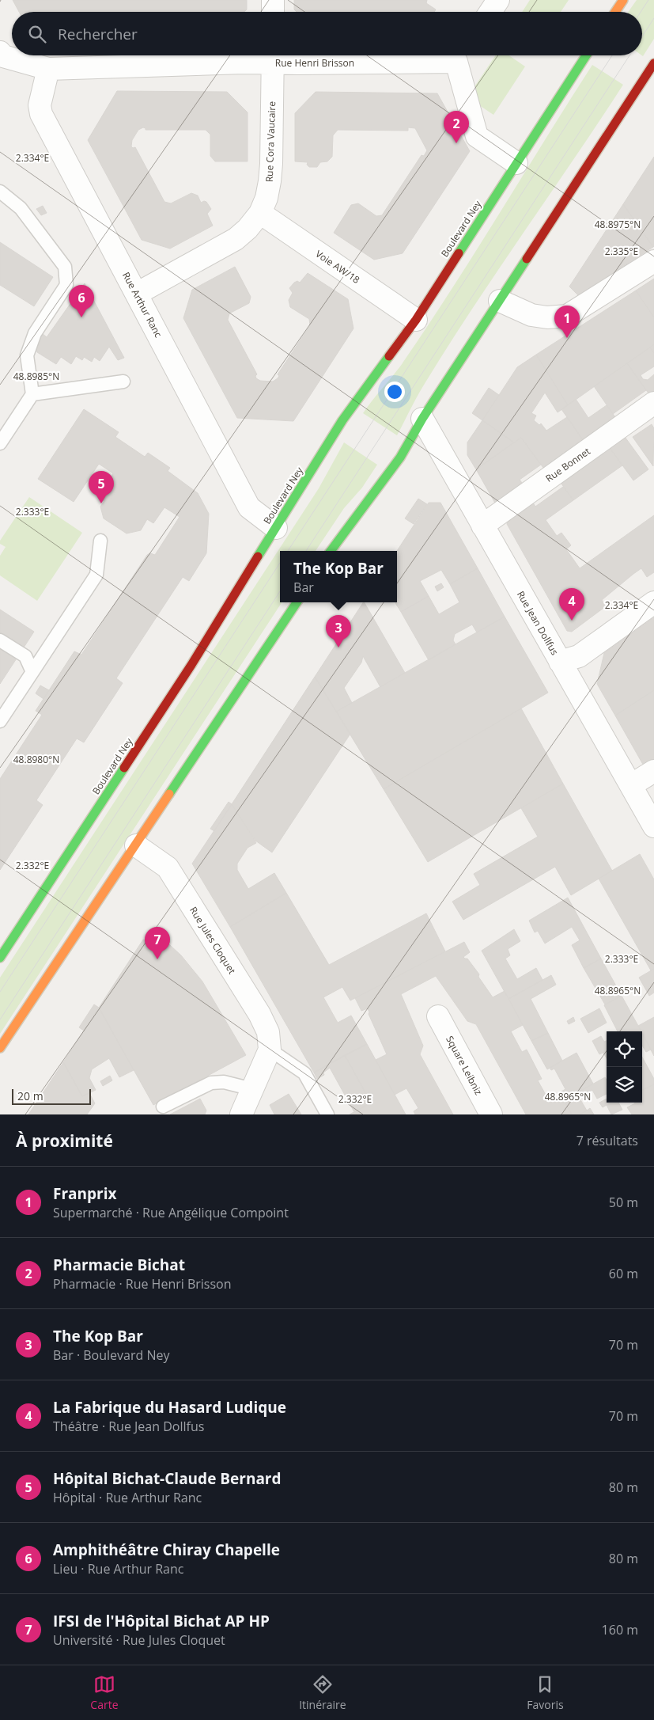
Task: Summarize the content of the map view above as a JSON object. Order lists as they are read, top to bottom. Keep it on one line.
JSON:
{"streets":{"main road":["Boulevard Ney"],"street":["Rue Henri Brisson","Rue Cora Vaucaire","Voie AW/18","Rue Arthur Ranc","Rue Bonnet","Rue Jean Dollfus","Rue Jules Cloquet","Square Leibniz"]},"crossings":[["Rue Henri Brisson","Rue Cora Vaucaire"],["Rue Henri Brisson","Boulevard Ney"],["Rue Henri Brisson","Rue Arthur Ranc"],["Rue Cora Vaucaire","Voie AW/18"],["Rue Cora Vaucaire","Rue Arthur Ranc"],["Boulevard Ney","Voie AW/18"],["Boulevard Ney","Rue Arthur Ranc"],["Rue Bonnet","Rue Jean Dollfus"]],"scale_bar":"20 m","page":{"search":"Rechercher","pins":["2","6","1","5","4","3","7"],"popup":["The Kop Bar","Bar"],"scale":"20 m","heading":["À proximité","7 résultats"],"list":[{"mark":"1","name":"Franprix","note":"Supermarché · Rue Angélique Compoint","value":"50 m"},{"mark":"2","name":"Pharmacie Bichat","note":"Pharmacie · Rue Henri Brisson","value":"60 m"},{"mark":"3","name":"The Kop Bar","note":"Bar · Boulevard Ney","value":"70 m"},{"mark":"4","name":"La Fabrique du Hasard Ludique","note":"Théâtre · Rue Jean Dollfus","value":"70 m"},{"mark":"5","name":"Hôpital Bichat-Claude Bernard","note":"Hôpital · Rue Arthur Ranc","value":"80 m"},{"mark":"6","name":"Amphithéâtre Chiray Chapelle","note":"Lieu · Rue Arthur Ranc","value":"80 m"},{"mark":"7","name":"IFSI de l'Hôpital Bichat AP HP","note":"Université · Rue Jules Cloquet","value":"160 m"}],"nav":["Carte","Itinéraire","Favoris"]},"coordinates":["2.334°E","48.8975°N","2.335°E","48.8985°N","2.333°E","48.8980°N","2.332°E","48.8965°N"]}
